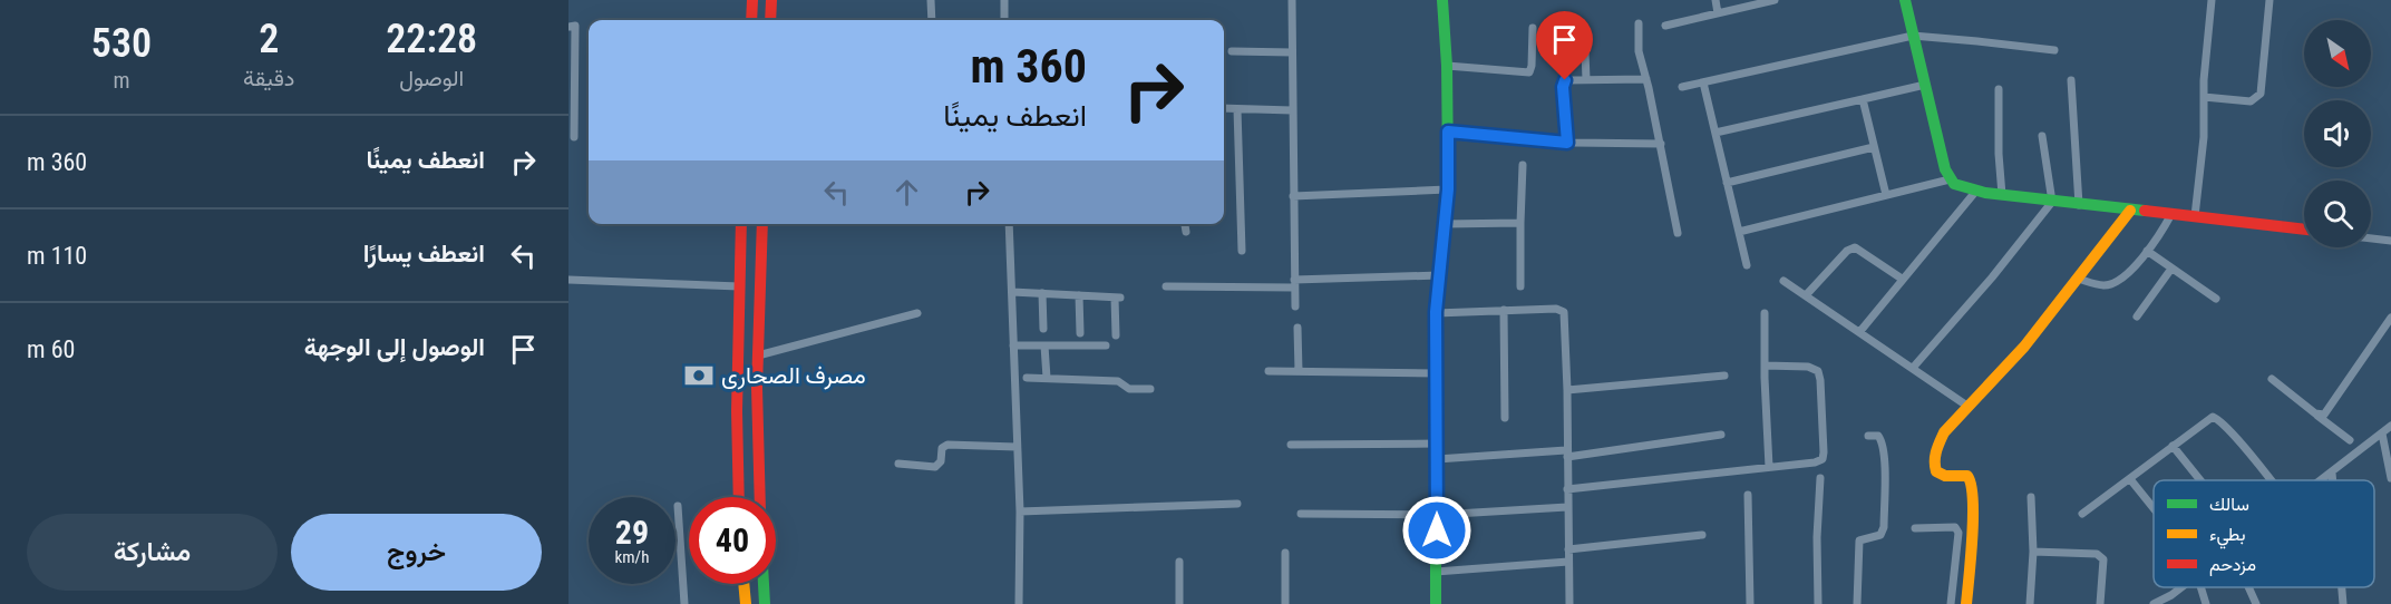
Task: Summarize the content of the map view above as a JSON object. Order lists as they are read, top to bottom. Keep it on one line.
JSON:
{"places":{"bank":["مصرف الصحارى"]},"legend":["سالك","بطيء","مزدحم"],"north":"bottom right","page":{"eta":["22:28","الوصول","2","دقيقة","530","m"],"turn":["360 m","انعطف يمينًا"],"list":[{"name":"انعطف يمينًا","value":"360 m"},{"name":"انعطف يسارًا","value":"110 m"},{"name":"الوصول إلى الوجهة","value":"60 m"}],"speed":"29 km/h","limit":"40","buttons":["خروج","مشاركة"]}}
